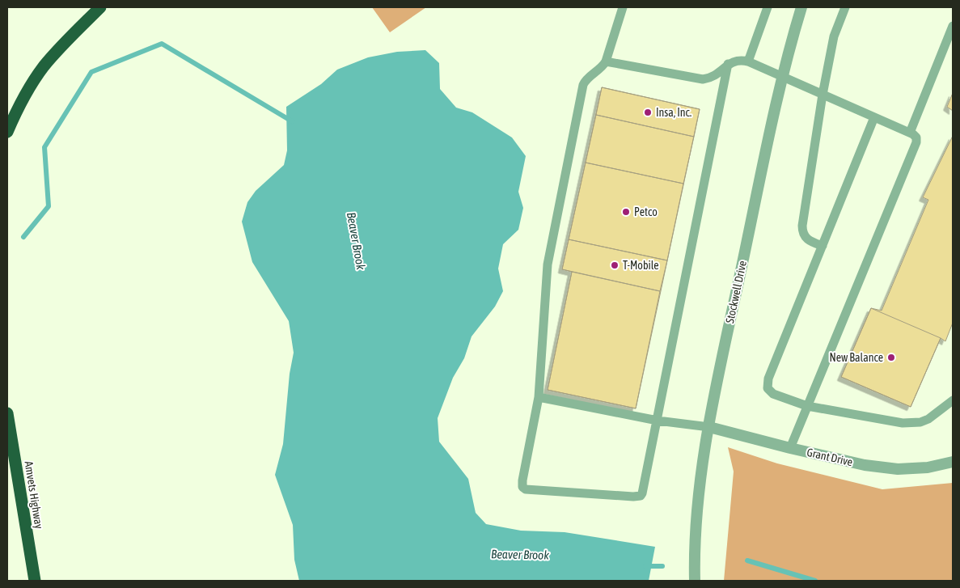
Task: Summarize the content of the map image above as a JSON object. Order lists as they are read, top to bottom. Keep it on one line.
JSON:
{"streets":{"highway":["Amvets Highway"],"street":["Stockwell Drive","Grant Drive"]},"crossings":[["Stockwell Drive","Grant Drive"]],"water":["Beaver Brook"],"places":["Insa, Inc.","Petco","T-Mobile","New Balance"]}
